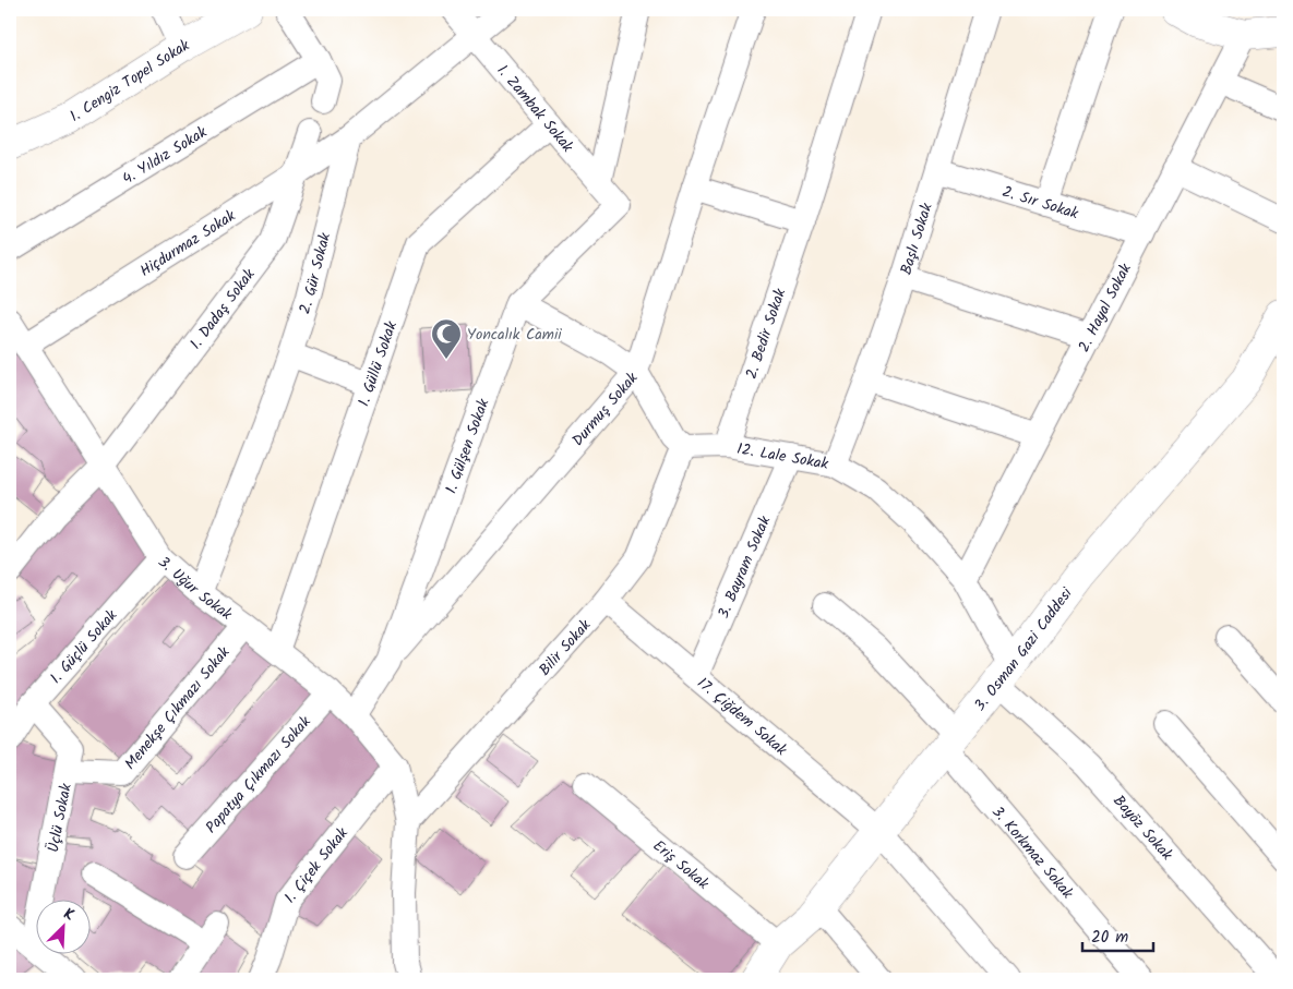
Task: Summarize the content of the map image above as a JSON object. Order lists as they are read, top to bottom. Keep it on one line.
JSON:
{"streets":{"main road":["1. Cengiz Topel Sokak","3. Osman Gazi Caddesi"],"street":["1. Zambak Sokak","4. Yıldız Sokak","2. Sır Sokak","Başlı Sokak","Hiçdurmaz Sokak","2. Gür Sokak","2. Hayal Sokak","1. Dadaş Sokak","2. Bedir Sokak","1. Güllü Sokak","Durmuş Sokak","1. Gülşen Sokak","12. Lale Sokak","3. Bayram Sokak","3. Uğur Sokak","1. Güçlü Sokak","Bilir Sokak","Menekşe Çıkmazı Sokak","17. Çiğdem Sokak","Papatya Çıkmazı Sokak","Üçlü Sokak","Bayöz Sokak","3. Korkmaz Sokak","Eriş Sokak","1. Çiçek Sokak"]},"crossings":[["1. Zambak Sokak","1. Güllü Sokak"],["1. Zambak Sokak","1. Gülşen Sokak"],["2. Sır Sokak","Başlı Sokak"],["2. Sır Sokak","2. Hayal Sokak"],["Başlı Sokak","12. Lale Sokak"],["Hiçdurmaz Sokak","2. Gür Sokak"],["Hiçdurmaz Sokak","1. Dadaş Sokak"],["Hiçdurmaz Sokak","3. Uğur Sokak"],["2. Gür Sokak","3. Uğur Sokak"],["2. Hayal Sokak","12. Lale Sokak"],["1. Dadaş Sokak","3. Uğur Sokak"],["2. Bedir Sokak","12. Lale Sokak"],["1. Güllü Sokak","3. Uğur Sokak"],["Durmuş Sokak","1. Gülşen Sokak"],["1. Gülşen Sokak","3. Uğur Sokak"],["12. Lale Sokak","3. Bayram Sokak"],["12. Lale Sokak","Bilir Sokak"],["12. Lale Sokak","3. Osman Gazi Caddesi"],["12. Lale Sokak","Bayöz Sokak"],["3. Bayram Sokak","17. Çiğdem Sokak"],["3. Uğur Sokak","1. Güçlü Sokak"],["3. Uğur Sokak","Bilir Sokak"],["3. Uğur Sokak","Menekşe Çıkmazı Sokak"],["3. Uğur Sokak","Papatya Çıkmazı Sokak"],["3. Uğur Sokak","1. Çiçek Sokak"],["1. Güçlü Sokak","Üçlü Sokak"],["Bilir Sokak","17. Çiğdem Sokak"],["3. Osman Gazi Caddesi","17. Çiğdem Sokak"],["3. Osman Gazi Caddesi","Bayöz Sokak"],["3. Osman Gazi Caddesi","3. Korkmaz Sokak"],["3. Osman Gazi Caddesi","Eriş Sokak"],["Menekşe Çıkmazı Sokak","Üçlü Sokak"]],"places":{"mosque":["Yoncalık Camii"]},"scale_bar":"20 m","north":"top right"}
